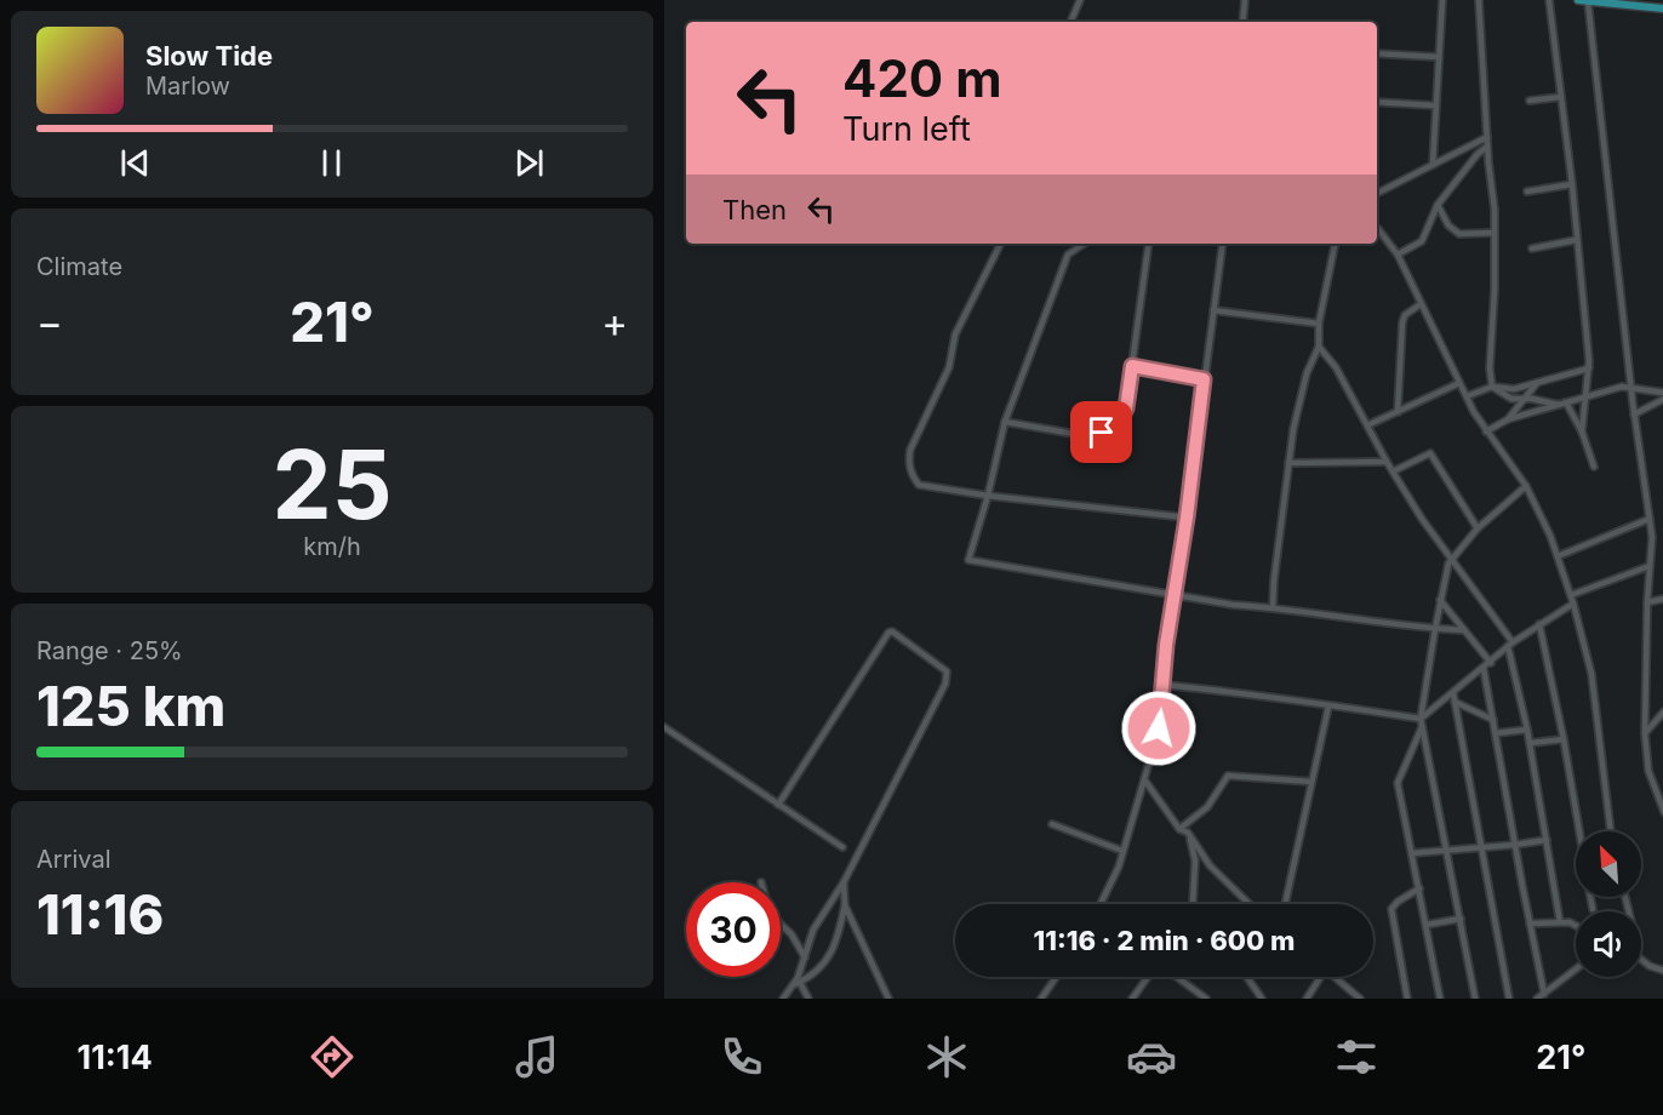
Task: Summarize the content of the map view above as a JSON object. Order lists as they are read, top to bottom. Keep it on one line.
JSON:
{"north":"top left","page":{"turn":["420 m","Turn left"],"song":["Slow Tide","Marlow"],"then":"Then","tile":["Climate",["25","km/h"],["Range · 25%","125 km"],["Arrival","11:16"]],"heat":["−","21°","+"],"limit":"30","trip":"11:16 · 2 min · 600 m","tabs":["11:14","21°"]}}
